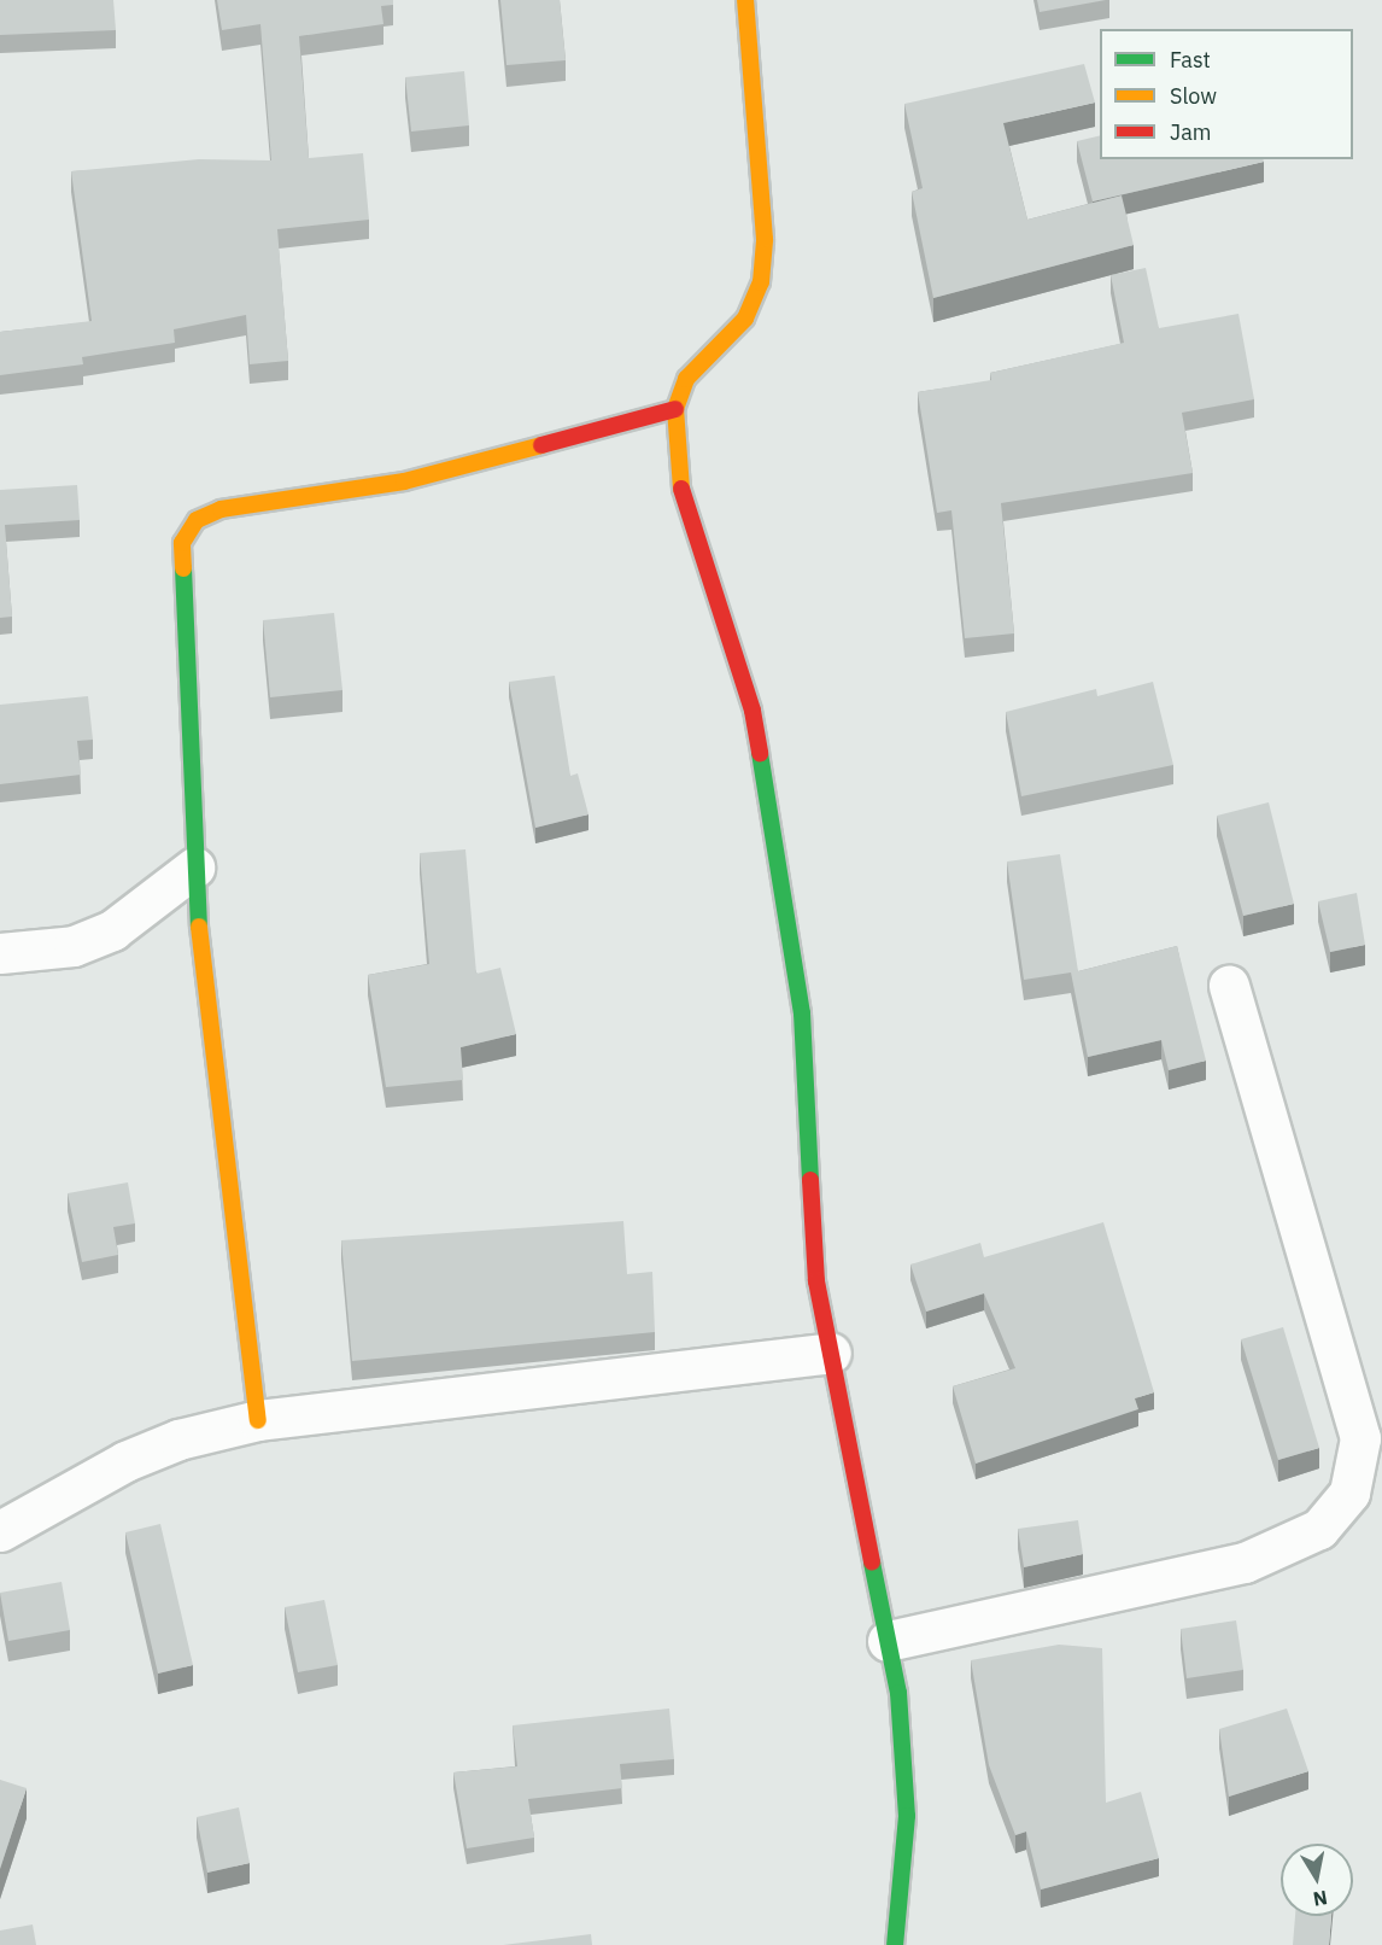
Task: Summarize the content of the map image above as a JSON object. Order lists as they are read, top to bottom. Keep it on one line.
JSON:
{"legend":["Fast","Slow","Jam"],"north":"bottom"}
